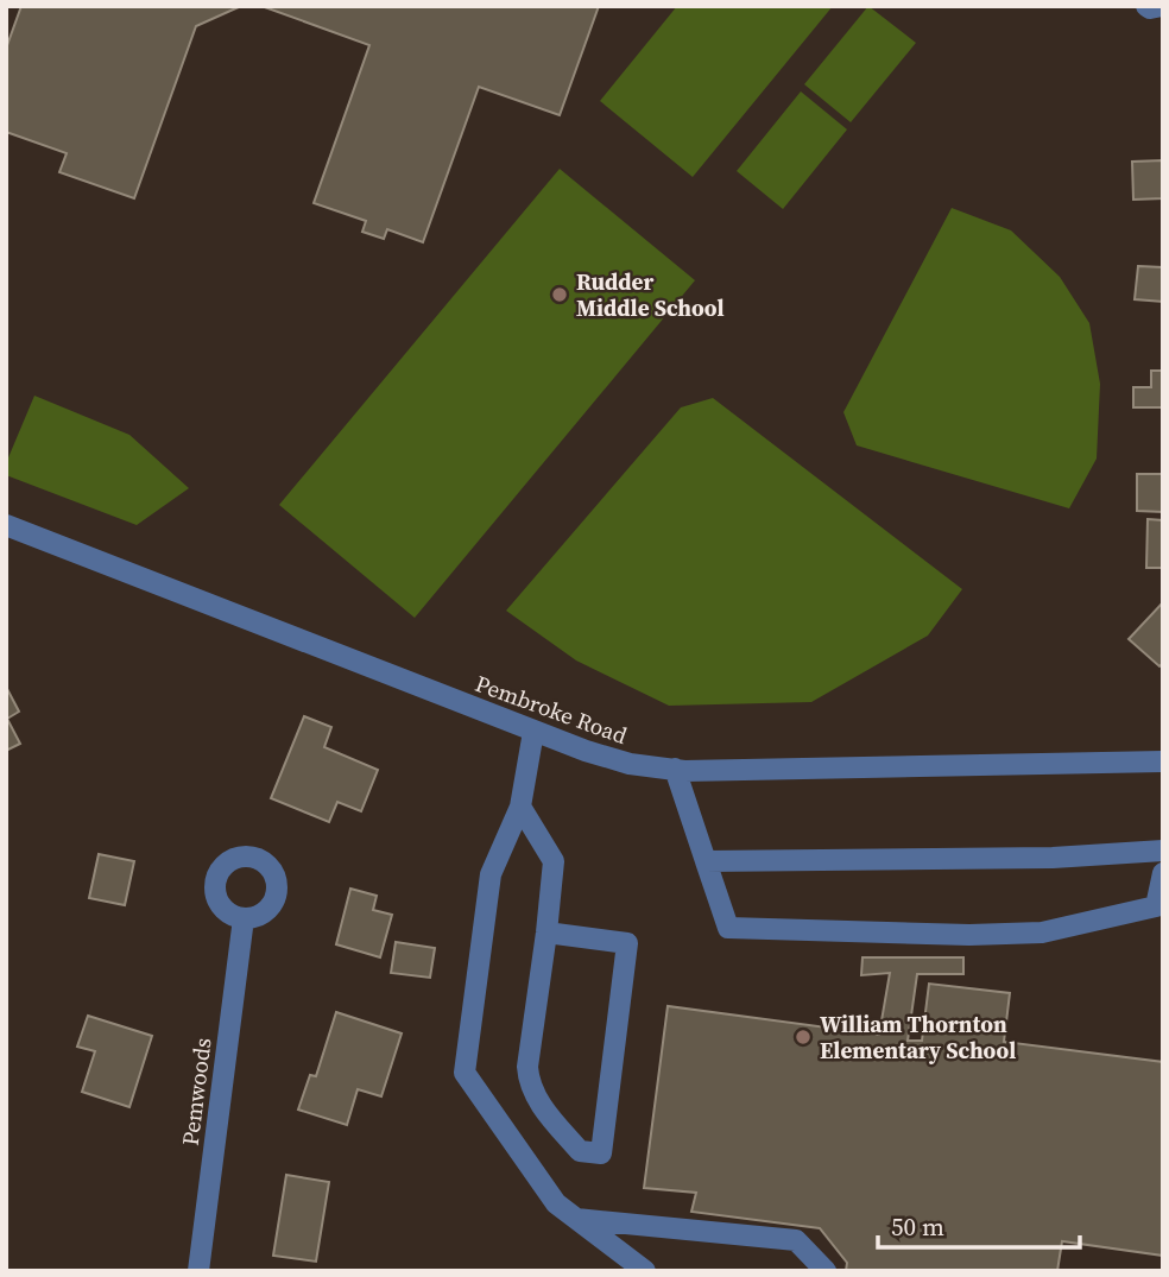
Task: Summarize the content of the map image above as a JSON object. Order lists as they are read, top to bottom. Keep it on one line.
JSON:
{"streets":{"street":["Pembroke Road","Pemwoods"]},"places":["Rudder Middle School","William Thornton Elementary School"],"scale_bar":"50 m"}
